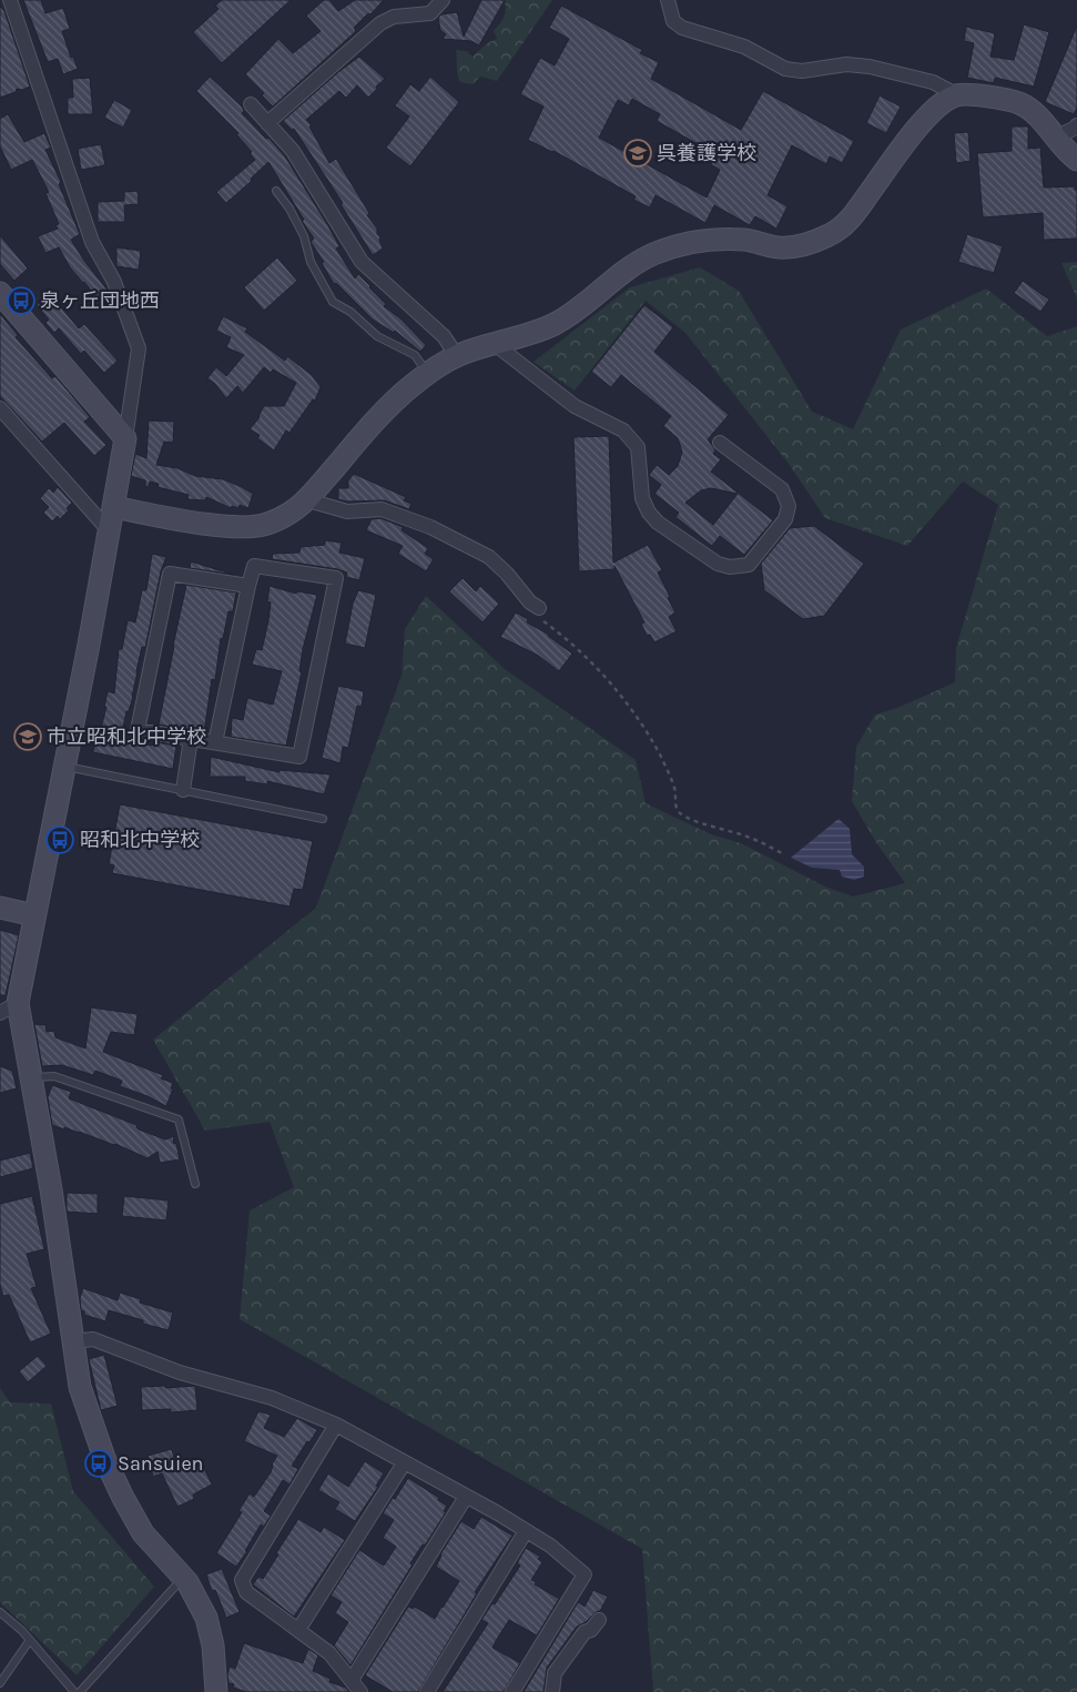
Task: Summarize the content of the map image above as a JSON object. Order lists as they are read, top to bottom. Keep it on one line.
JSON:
{"places":{"school or university":["呉養護学校","市立昭和北中学校"],"bus stop":["泉ヶ丘団地西","昭和北中学校","Sansuien"]}}
